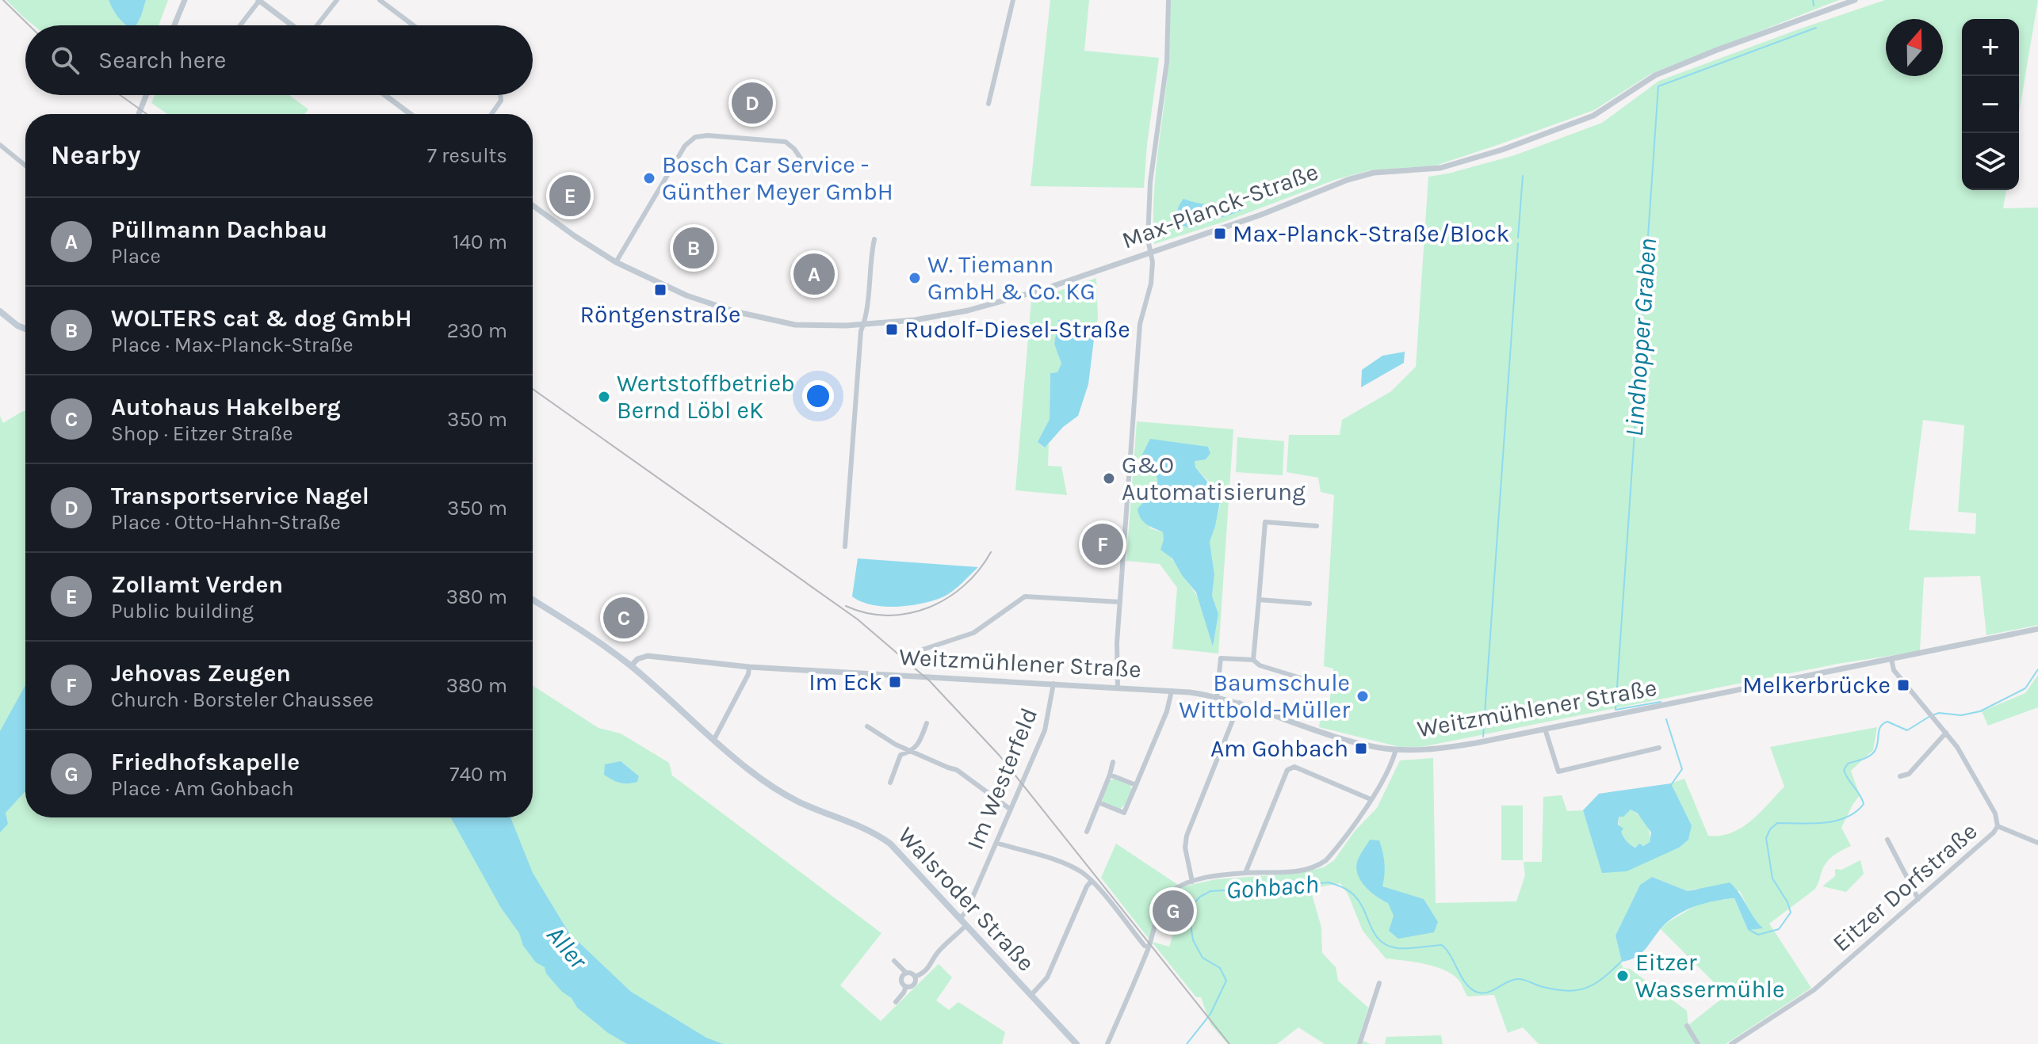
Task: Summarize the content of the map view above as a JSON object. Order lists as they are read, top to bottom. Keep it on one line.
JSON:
{"streets":{"main road":["Walsroder Straße"],"street":["Max-Planck-Straße","Weitzmühlener Straße","Im Westerfeld","Eitzer Dorfstraße"]},"crossings":[["Weitzmühlener Straße","Im Westerfeld"],["Weitzmühlener Straße","Eitzer Dorfstraße"],["Weitzmühlener Straße","Walsroder Straße"],["Im Westerfeld","Walsroder Straße"]],"water":["Lindhopper Graben","Gohbach","Aller"],"places":{"other":["Bosch Car Service - Günther Meyer GmbH","W. Tiemann GmbH & Co. KG","Wertstoffbetrieb Bernd Löbl eK","G&O Automatisierung","Baumschule Wittbold-Müller","Eitzer Wassermühle"],"transit":["Max-Planck-Straße/Block","Röntgenstraße","Rudolf-Diesel-Straße","Im Eck","Melkerbrücke","Am Gohbach"]},"north":"top","page":{"map_buttons":["+","−"],"search":"Search here","pins":["D","E","B","A","F","C","G"],"heading":["Nearby","7 results"],"list":[{"mark":"A","name":"Püllmann Dachbau","note":"Place","value":"140 m"},{"mark":"B","name":"WOLTERS cat & dog GmbH","note":"Place · Max-Planck-Straße","value":"230 m"},{"mark":"C","name":"Autohaus Hakelberg","note":"Shop · Eitzer Straße","value":"350 m"},{"mark":"D","name":"Transportservice Nagel","note":"Place · Otto-Hahn-Straße","value":"350 m"},{"mark":"E","name":"Zollamt Verden","note":"Public building","value":"380 m"},{"mark":"F","name":"Jehovas Zeugen","note":"Church · Borsteler Chaussee","value":"380 m"},{"mark":"G","name":"Friedhofskapelle","note":"Place · Am Gohbach","value":"740 m"}]}}
